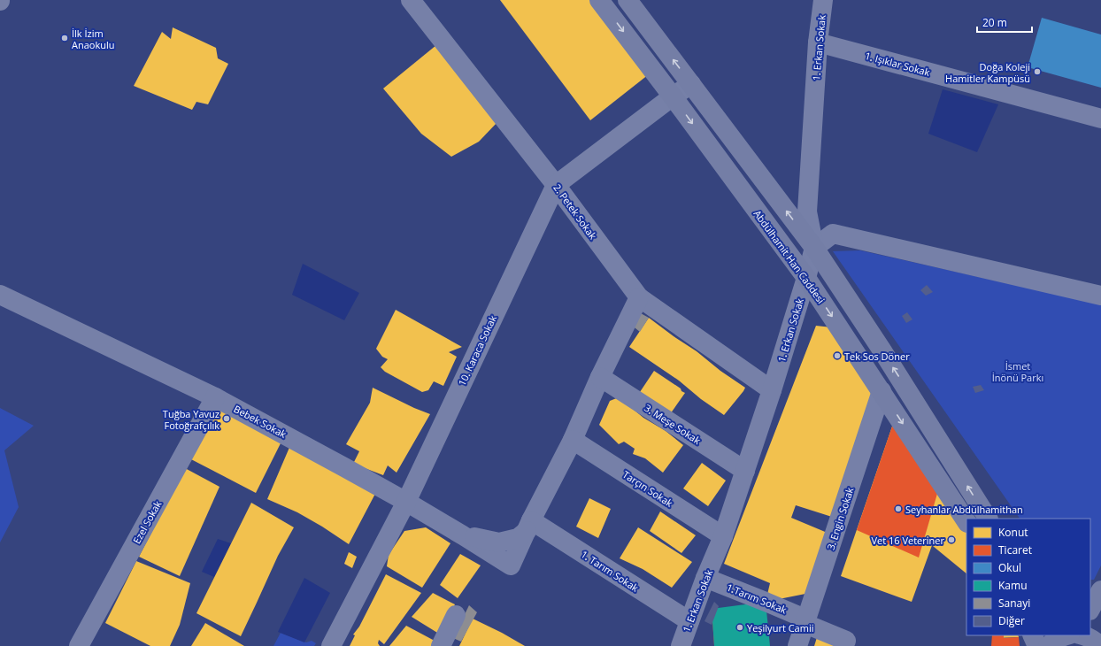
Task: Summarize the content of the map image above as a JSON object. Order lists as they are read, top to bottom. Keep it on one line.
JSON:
{"streets":{"main road":["Abdülhamit Han Caddesi"],"street":["1. Erkan Sokak","1. Işıklar Sokak","2. Petek Sokak","10. Karaca Sokak","Bebek Sokak","3. Meşe Sokak","Tarçın Sokak","3. Engin Sokak","Ezel Sokak","1. Tarım Sokak","1.Tarım Sokak"]},"crossings":[["1. Erkan Sokak","1. Işıklar Sokak"],["1. Erkan Sokak","2. Petek Sokak"],["1. Erkan Sokak","Abdülhamit Han Caddesi"],["1. Erkan Sokak","3. Meşe Sokak"],["1. Erkan Sokak","Tarçın Sokak"],["1. Erkan Sokak","1. Tarım Sokak"],["1. Erkan Sokak","1.Tarım Sokak"],["2. Petek Sokak","10. Karaca Sokak"],["Abdülhamit Han Caddesi","10. Karaca Sokak"],["Abdülhamit Han Caddesi","3. Engin Sokak"],["10. Karaca Sokak","Bebek Sokak"],["Bebek Sokak","Ezel Sokak"],["Bebek Sokak","1. Tarım Sokak"],["3. Engin Sokak","1.Tarım Sokak"]],"parks":["İsmet İnönü Parkı"],"places":["İlk İzim Anaokulu","Doğa Koleji Hamitler Kampüsü","Tek Sos Döner","Tuğba Yavuz Fotoğrafçılık","Seyhanlar Abdülhamithan","Vet 16 Veteriner","Yeşilyurt Camii"],"legend":["Konut","Ticaret","Okul","Kamu","Sanayi","Diğer"],"scale_bar":"20 m"}
